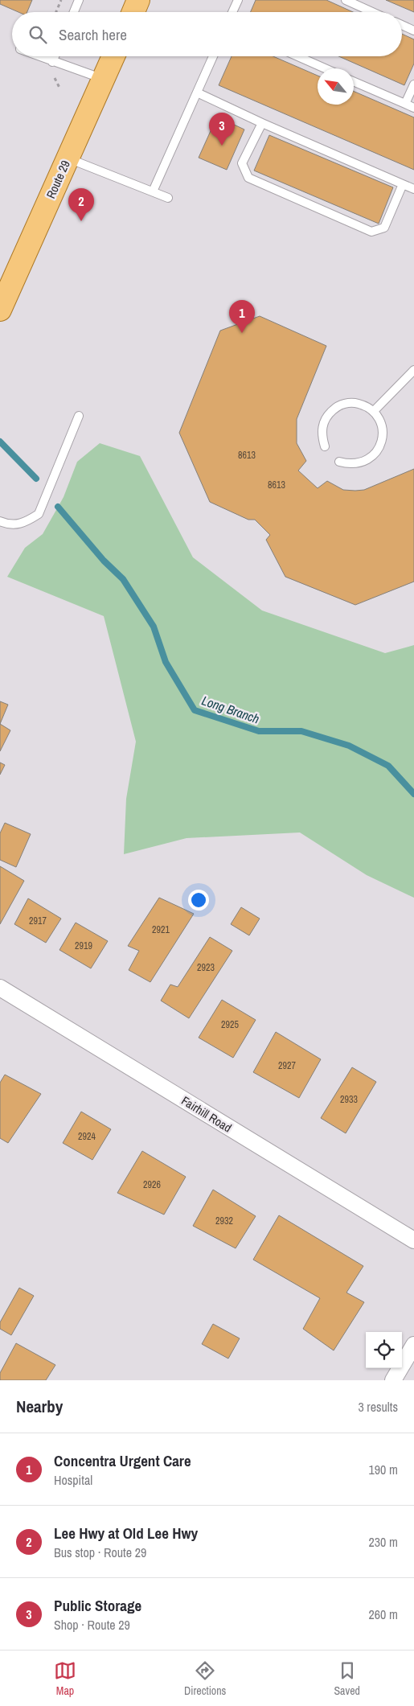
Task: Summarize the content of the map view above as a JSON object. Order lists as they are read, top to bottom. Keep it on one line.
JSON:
{"streets":{"main road":["Route 29"],"street":["Fairhill Road"]},"water":["Long Branch"],"house_numbers":["8613","8613","2917","2921","2919","2923","2925","2927","2933","2924","2926","2932"],"north":"top left","page":{"search":"Search here","pins":["3","2","1"],"heading":["Nearby","3 results"],"list":[{"mark":"1","name":"Concentra Urgent Care","note":"Hospital","value":"190 m"},{"mark":"2","name":"Lee Hwy at Old Lee Hwy","note":"Bus stop · Route 29","value":"230 m"},{"mark":"3","name":"Public Storage","note":"Shop · Route 29","value":"260 m"}],"nav":["Map","Directions","Saved"]}}
